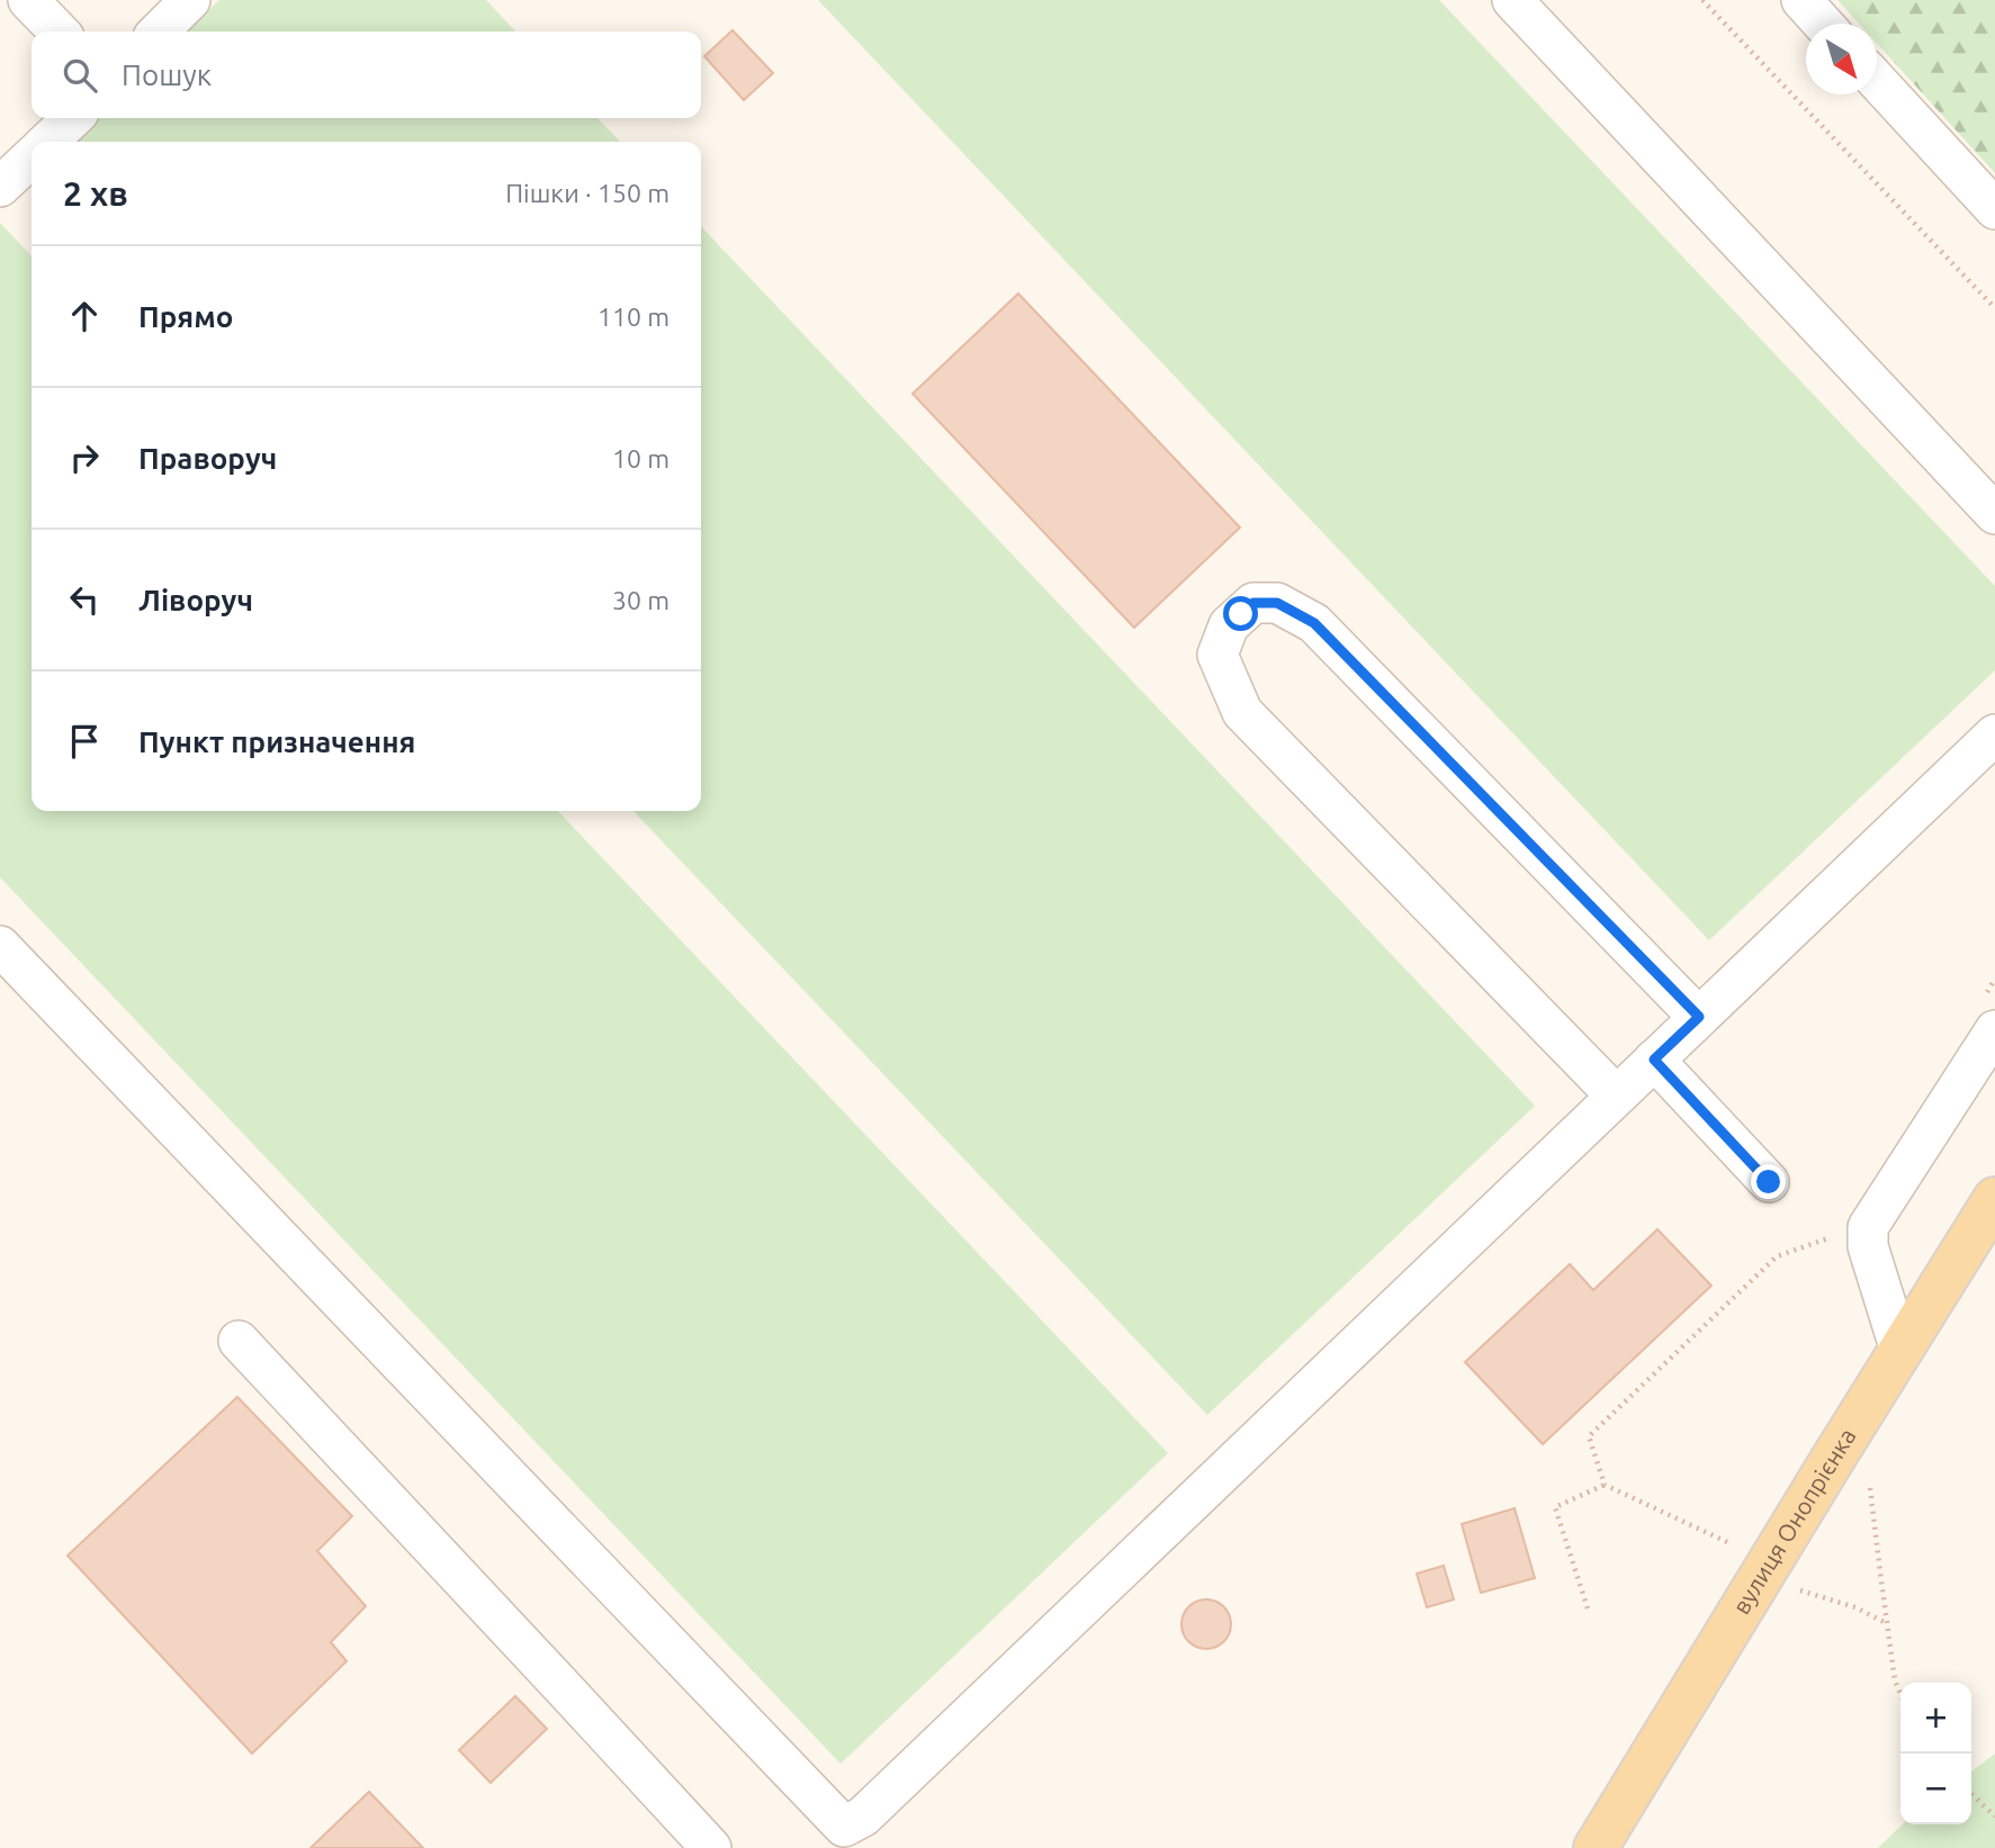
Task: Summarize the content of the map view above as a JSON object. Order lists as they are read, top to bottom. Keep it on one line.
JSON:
{"streets":{"main road":["вулиця Онопрієнка"]},"north":"bottom right","page":{"search":"Пошук","heading":["2 хв","Пішки · 150 m"],"list":[["Прямо","110 m"],["Праворуч","10 m"],["Ліворуч","30 m"],"Пункт призначення"],"map_buttons":["+","−"]}}
